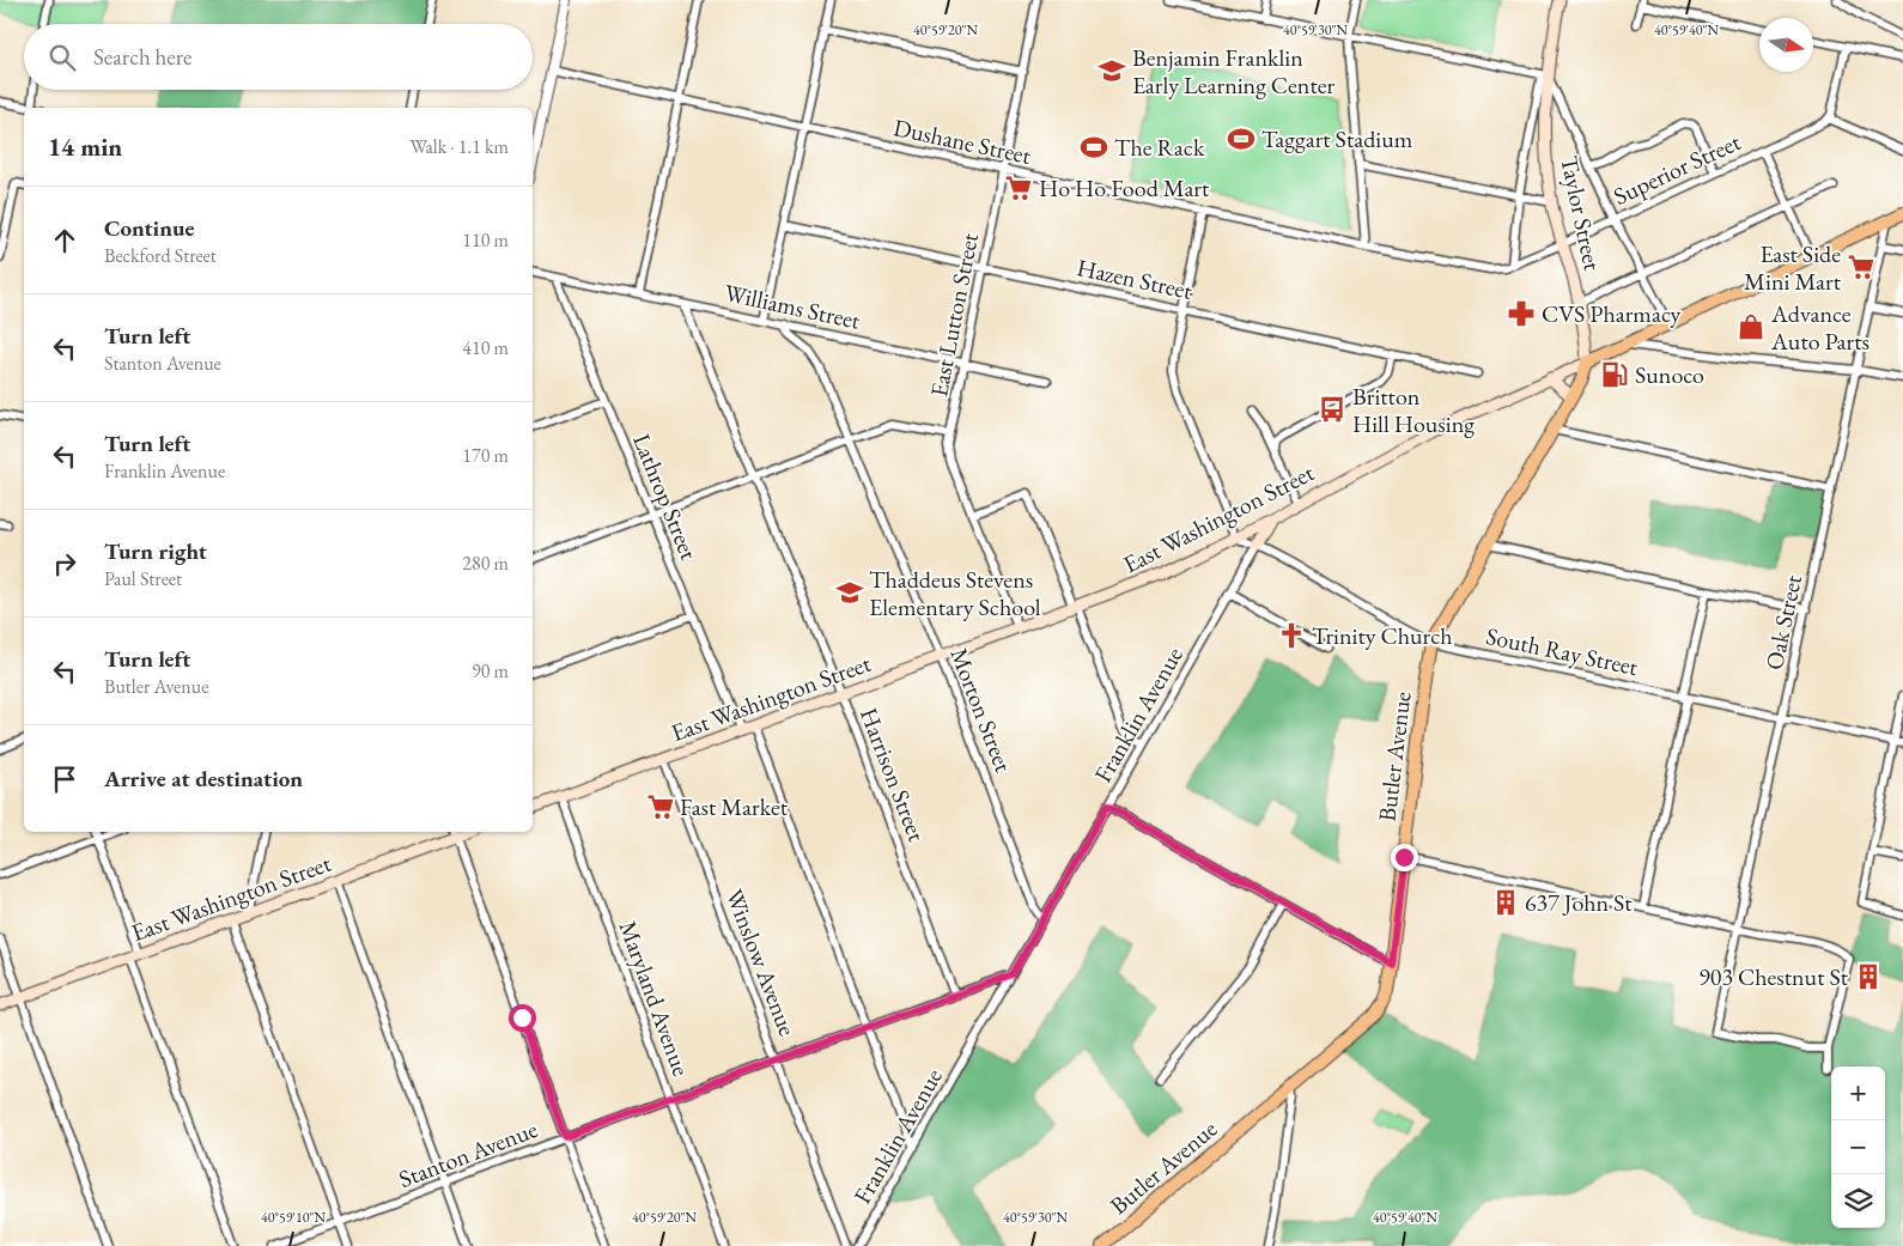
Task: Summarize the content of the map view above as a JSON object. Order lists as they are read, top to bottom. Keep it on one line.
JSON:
{"streets":{"main road":["Taylor Street","East Washington Street","Butler Avenue"],"street":["Dushane Street","Superior Street","Hazen Street","Williams Street","East Lutton Street","Lathrop Street","Oak Street","South Ray Street","Morton Street","Franklin Avenue","Harrison Street","Winslow Avenue","Maryland Avenue","Stanton Avenue"]},"crossings":[["Dushane Street","Superior Street"],["Dushane Street","East Lutton Street"],["Superior Street","Taylor Street"],["Taylor Street","East Washington Street"],["Taylor Street","Butler Avenue"],["Hazen Street","East Lutton Street"],["Williams Street","East Lutton Street"],["Williams Street","Lathrop Street"],["Williams Street","Morton Street"],["Williams Street","Harrison Street"],["East Lutton Street","East Washington Street"],["Lathrop Street","East Washington Street"],["East Washington Street","Oak Street"],["East Washington Street","South Ray Street"],["East Washington Street","Morton Street"],["East Washington Street","Butler Avenue"],["East Washington Street","Harrison Street"],["East Washington Street","Winslow Avenue"],["East Washington Street","Maryland Avenue"],["Oak Street","South Ray Street"],["South Ray Street","Franklin Avenue"],["South Ray Street","Butler Avenue"],["Morton Street","Franklin Avenue"],["Franklin Avenue","Stanton Avenue"],["Harrison Street","Stanton Avenue"],["Winslow Avenue","Stanton Avenue"],["Maryland Avenue","Stanton Avenue"]],"places":{"school or university":["Benjamin Franklin Early Learning Center","Thaddeus Stevens Elementary School"],"sports":["Taggart Stadium","The Rack"],"supermarket":["Ho Ho Food Mart","East Side Mini Mart","Fast Market"],"pharmacy":["CVS Pharmacy"],"shop":["Advance Auto Parts"],"fuel station":["Sunoco"],"bus stop":["Britton Hill Housing"],"church":["Trinity Church"],"building":["637 John St","903 Chestnut St"]},"north":"right","page":{"search":"Search here","heading":["14 min","Walk · 1.1 km"],"list":[["Continue","Beckford Street","110 m"],["Turn left","Stanton Avenue","410 m"],["Turn left","Franklin Avenue","170 m"],["Turn right","Paul Street","280 m"],["Turn left","Butler Avenue","90 m"],"Arrive at destination"],"map_buttons":["+","−"]},"coordinates":["40°59'20\"N","40°59'30\"N","40°59'40\"N","40°59'10\"N"]}
